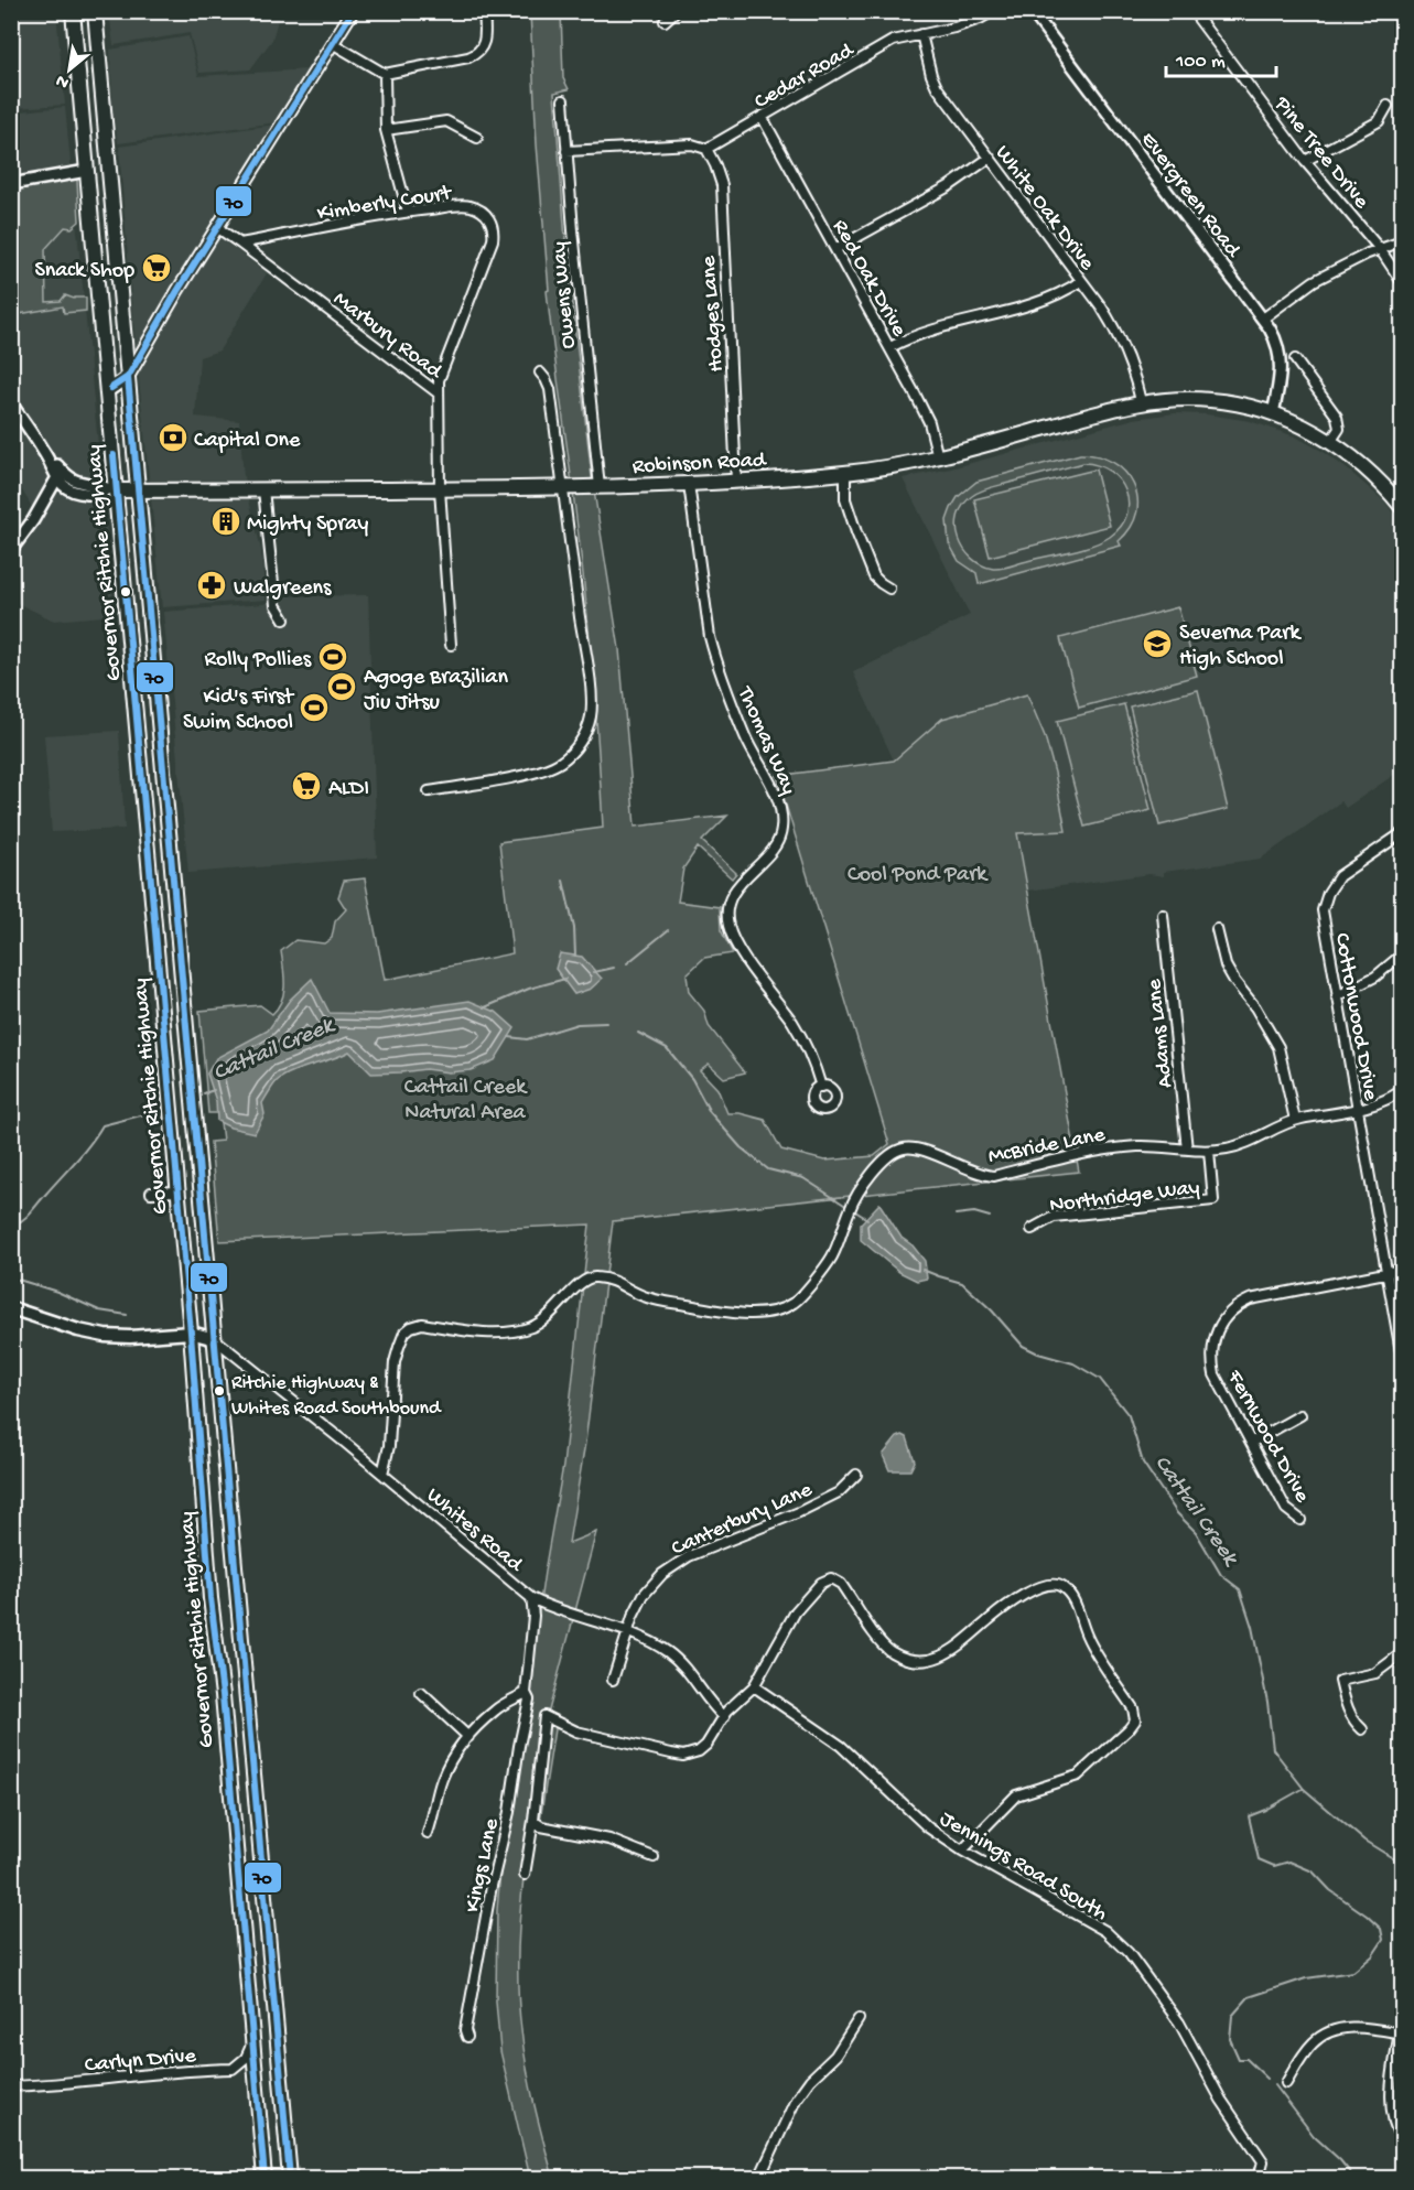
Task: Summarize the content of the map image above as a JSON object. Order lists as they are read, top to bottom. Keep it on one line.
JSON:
{"streets":{"main road":["Robinson Road","Governor Ritchie Highway"],"street":["Cedar Road","Pine Tree Drive","Evergreen Road","Kimberly Court","White Oak Drive","Red Oak Drive","Owens Way","Hodges Lane","Marbury Road","Thomas Way","Cottonwood Drive","Adams Lane","McBride Lane","Northridge Way","Fernwood Drive","Canterbury Lane","Whites Road","Jennings Road South","Kings Lane","Carlyn Drive"]},"crossings":[["Cedar Road","White Oak Drive"],["Cedar Road","Red Oak Drive"],["Cedar Road","Hodges Lane"],["Evergreen Road","Robinson Road"],["Kimberly Court","Marbury Road"],["White Oak Drive","Robinson Road"],["Red Oak Drive","Robinson Road"],["Owens Way","Robinson Road"],["Hodges Lane","Robinson Road"],["Marbury Road","Robinson Road"],["Robinson Road","Governor Ritchie Highway"],["Robinson Road","Thomas Way"],["Governor Ritchie Highway","Whites Road"],["Governor Ritchie Highway","Carlyn Drive"],["Cottonwood Drive","McBride Lane"],["Cottonwood Drive","Fernwood Drive"],["Adams Lane","McBride Lane"],["McBride Lane","Northridge Way"],["McBride Lane","Whites Road"],["Canterbury Lane","Whites Road"],["Whites Road","Kings Lane"]],"water":["Cattail Creek"],"parks":["Cool Pond Park","Cattail Creek Natural Area"],"places":{"supermarket":["Snack Shop","ALDI"],"bank":["Capital One"],"building":["Mighty Spray"],"pharmacy":["Walgreens"],"school or university":["Severna Park High School"],"sports":["Rolly Pollies","Agoge Brazilian Jiu Jitsu","Kid's First Swim School"],"other":["Ritchie Highway & Whites Road Southbound"]},"lines":["transit line 70"],"scale_bar":"100 m","north":"bottom left"}
